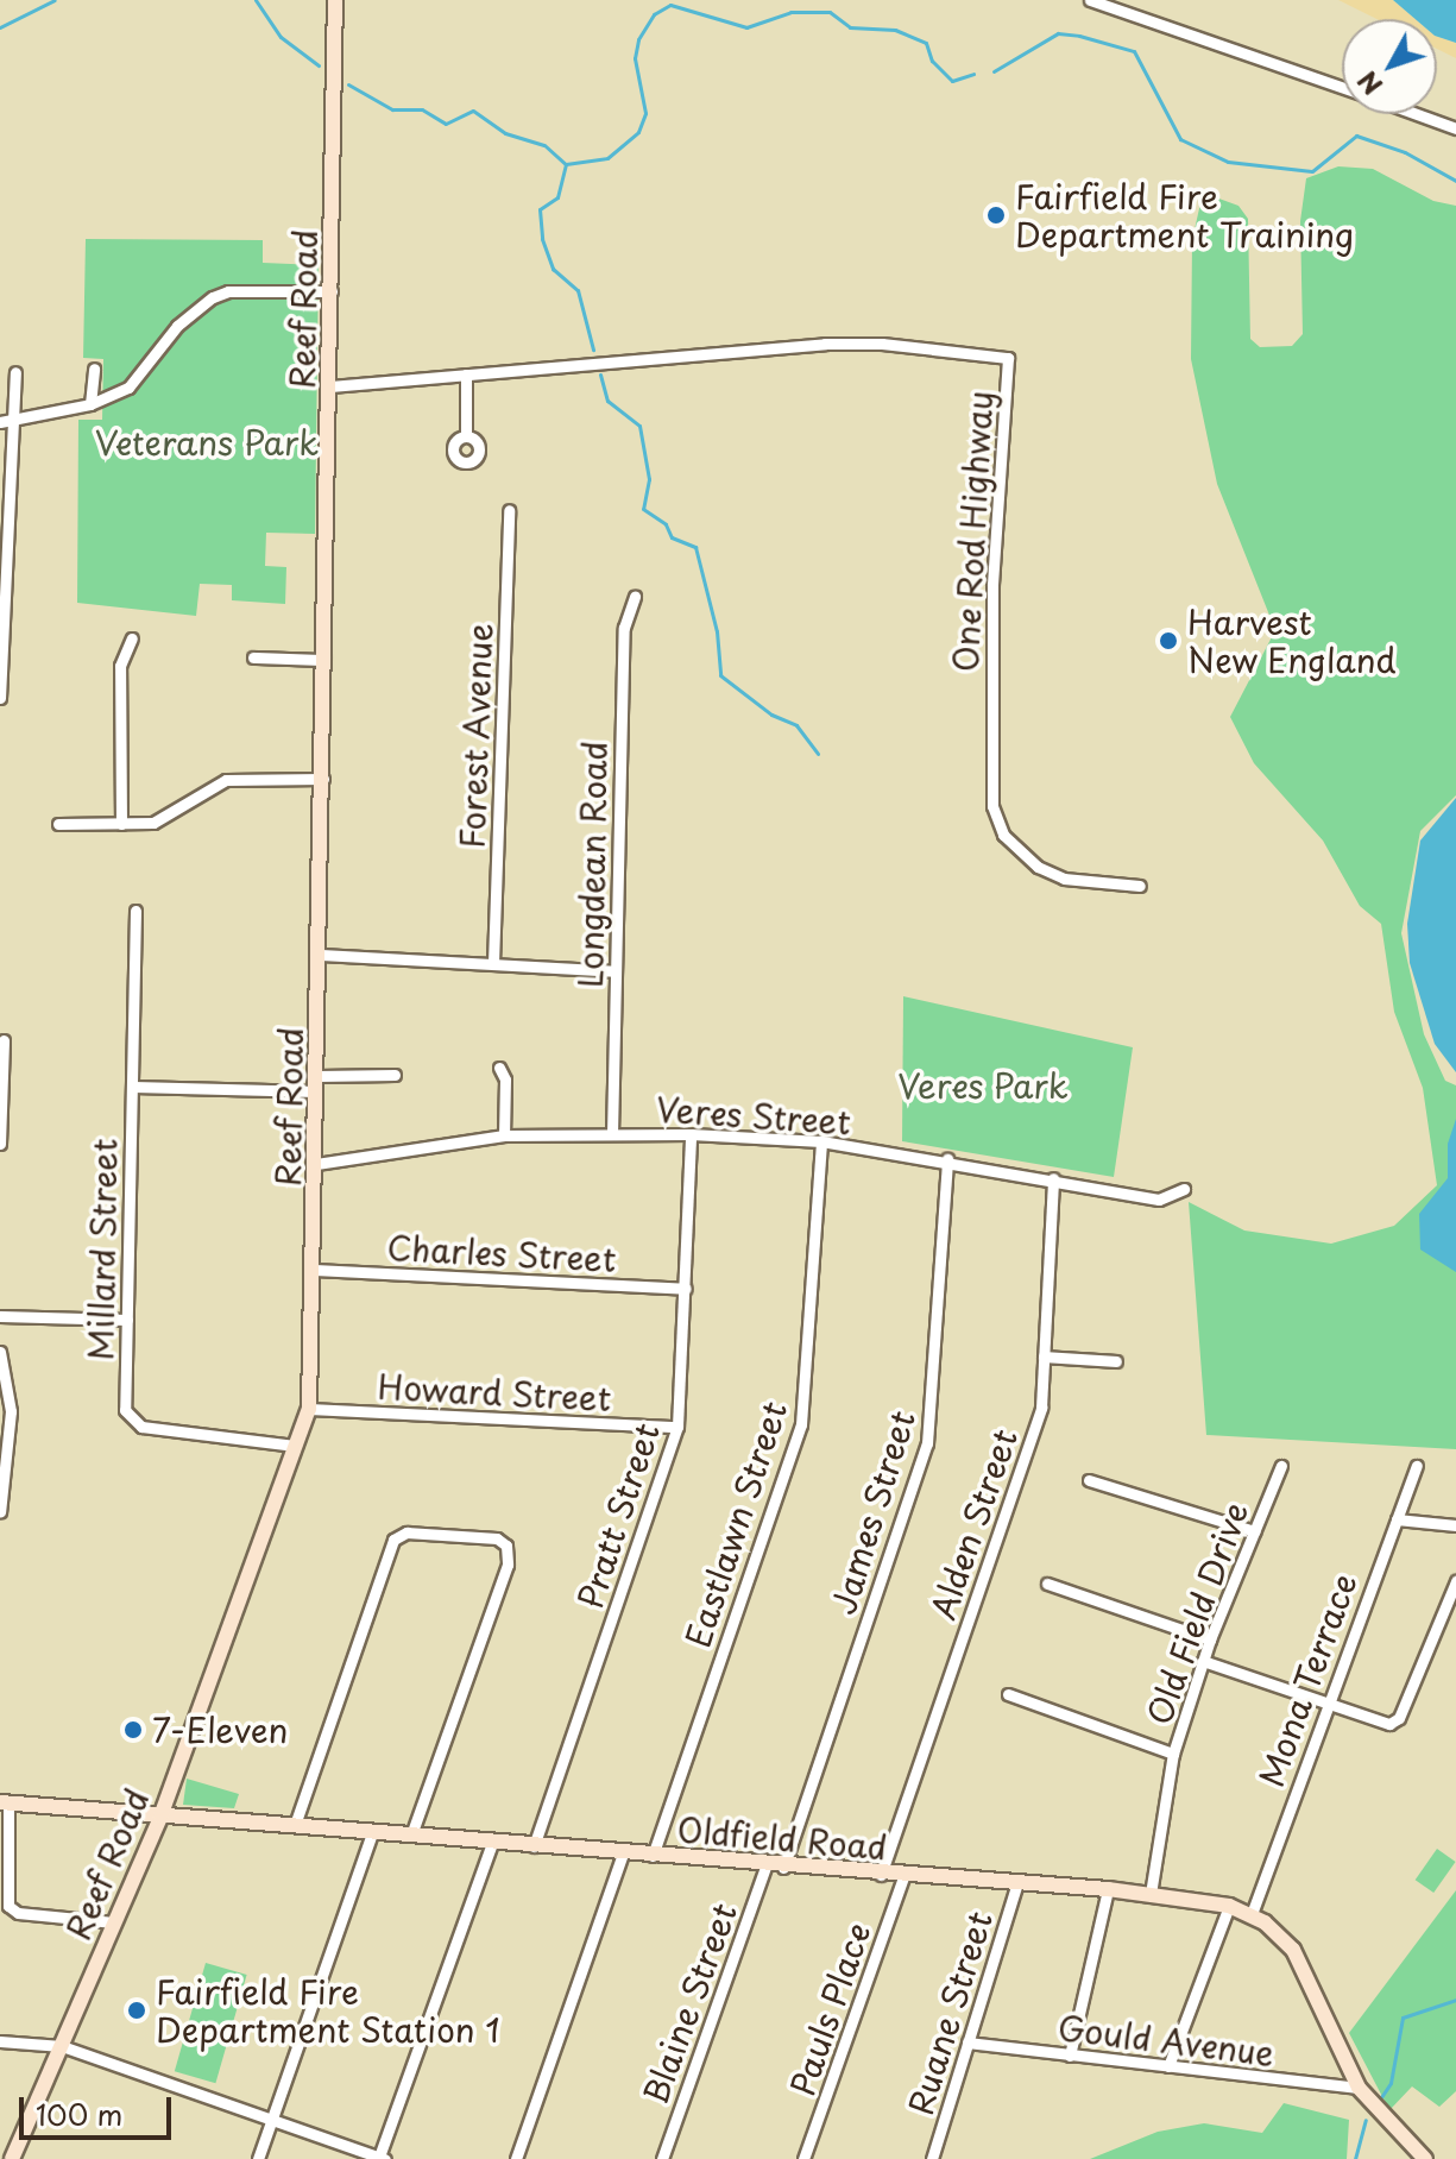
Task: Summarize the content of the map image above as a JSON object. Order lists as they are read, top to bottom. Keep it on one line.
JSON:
{"streets":{"street":["Reef Road","One Rod Highway","Forest Avenue","Longdean Road","Veres Street","Millard Street","Charles Street","Howard Street","James Street","Pratt Street","Eastlawn Street","Alden Street","Old Field Drive","Mona Terrace","Oldfield Road","Blaine Street","Pauls Place","Ruane Street","Gould Avenue"]},"crossings":[["Reef Road","One Rod Highway"],["Reef Road","Veres Street"],["Reef Road","Millard Street"],["Reef Road","Charles Street"],["Reef Road","Howard Street"],["Reef Road","Oldfield Road"],["Longdean Road","Veres Street"],["Veres Street","James Street"],["Veres Street","Pratt Street"],["Veres Street","Eastlawn Street"],["Veres Street","Alden Street"],["Charles Street","Pratt Street"],["Howard Street","Pratt Street"],["James Street","Oldfield Road"],["Pratt Street","Oldfield Road"],["Eastlawn Street","Oldfield Road"],["Alden Street","Oldfield Road"],["Old Field Drive","Oldfield Road"],["Mona Terrace","Oldfield Road"],["Oldfield Road","Blaine Street"],["Oldfield Road","Pauls Place"],["Oldfield Road","Ruane Street"],["Oldfield Road","Gould Avenue"],["Ruane Street","Gould Avenue"]],"parks":["Veterans Park","Veres Park"],"places":["Fairfield Fire Department Training","Harvest New England","7-Eleven","Fairfield Fire Department Station 1"],"scale_bar":"100 m","north":"bottom left"}
